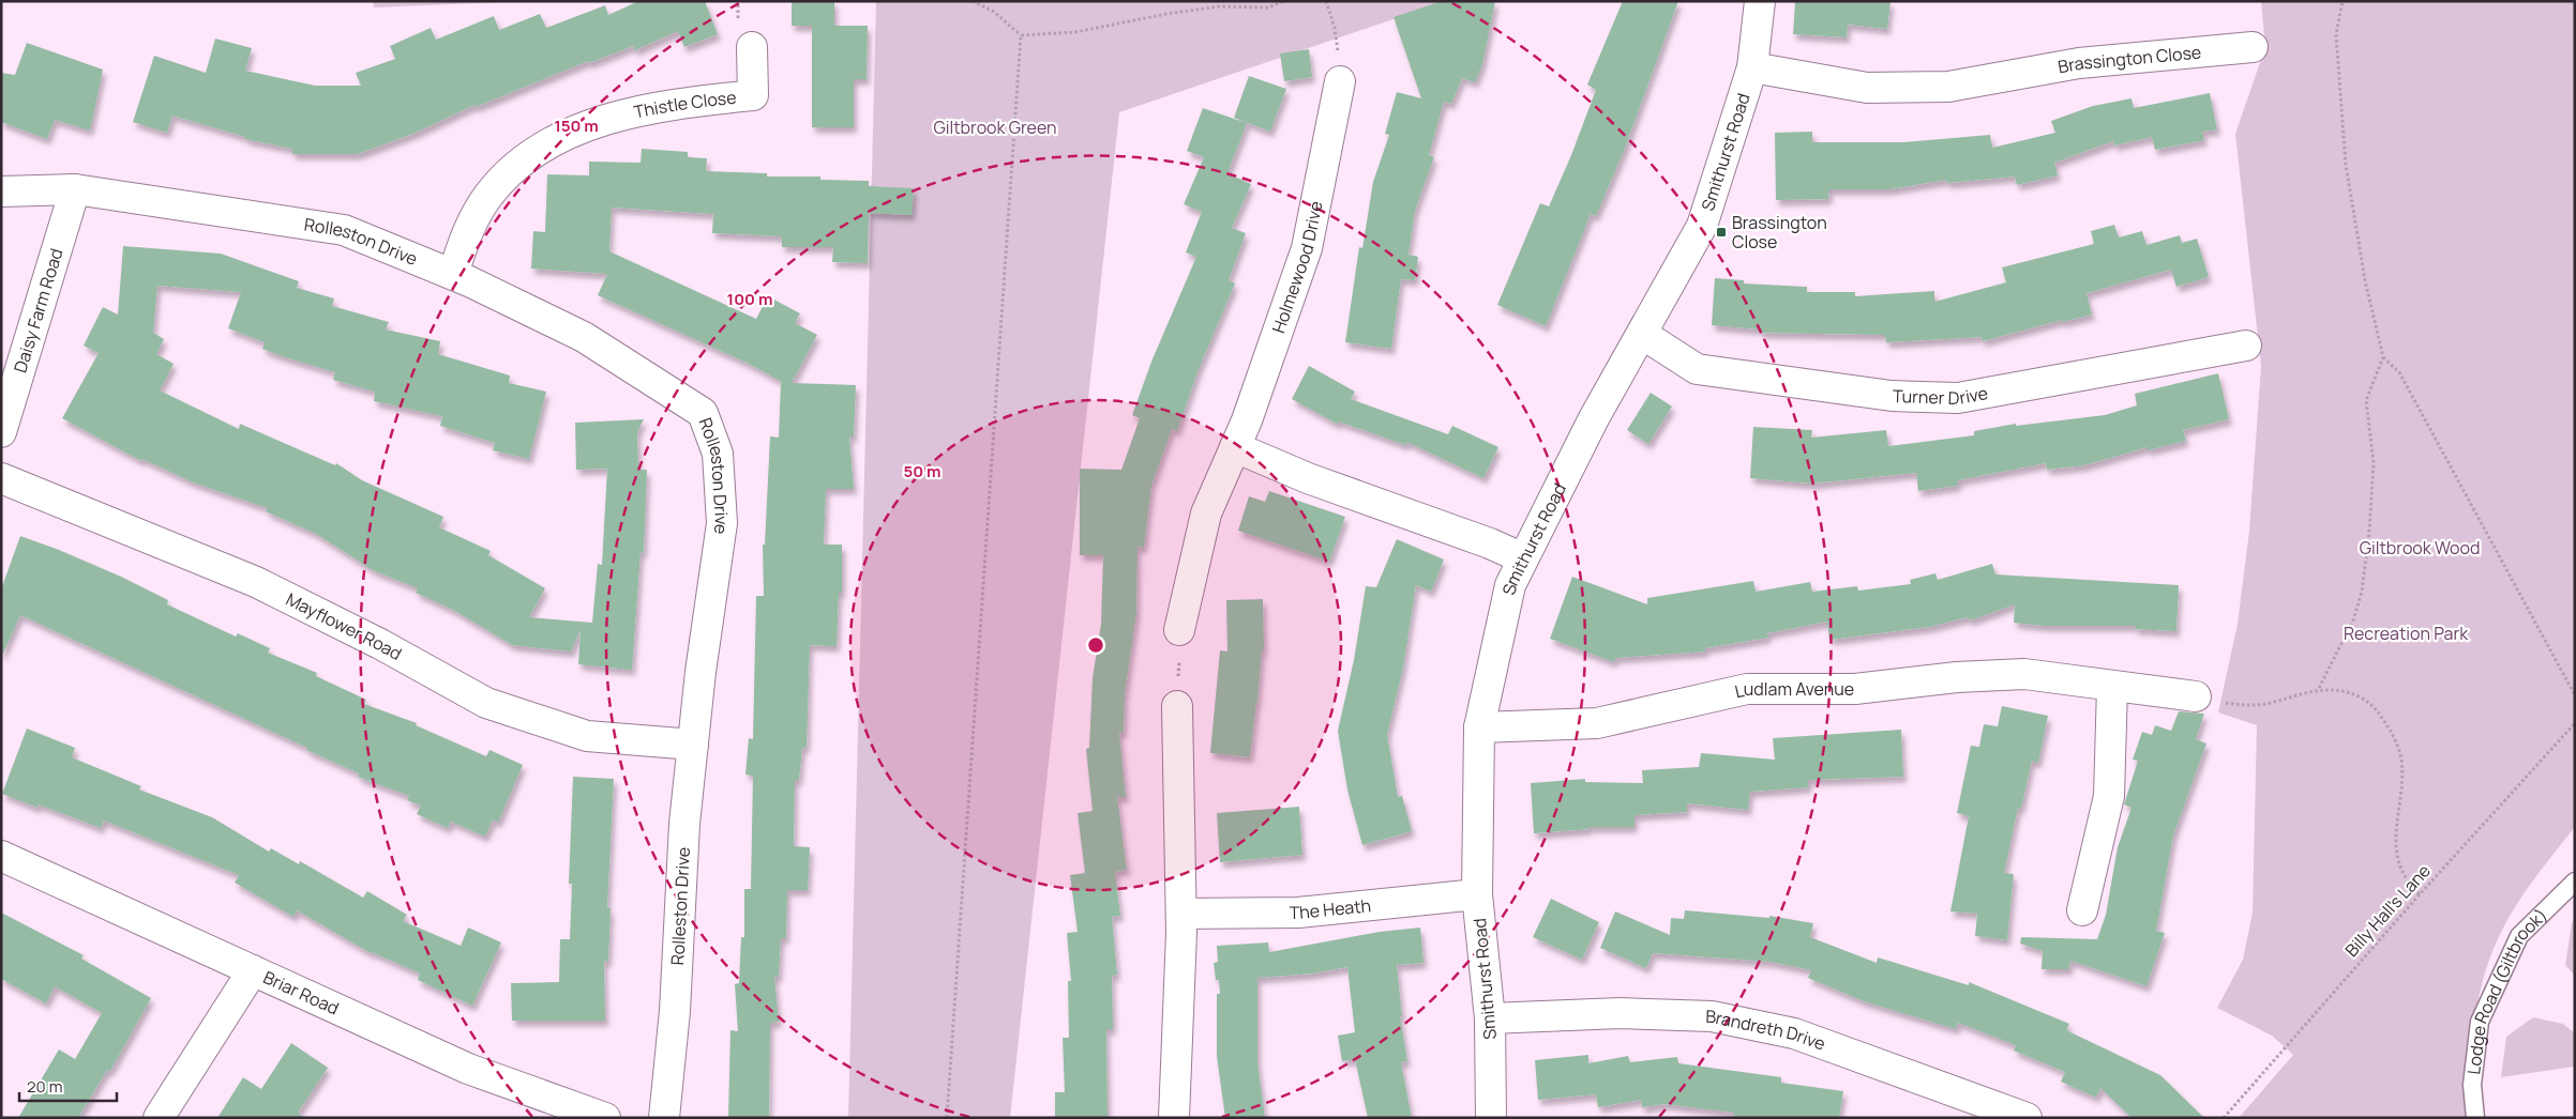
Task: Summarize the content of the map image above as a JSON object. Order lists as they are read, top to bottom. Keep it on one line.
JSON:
{"streets":{"street":["Brassington Close","Thistle Close","Smithurst Road","Rolleston Drive","Holmewood Drive","Daisy Farm Road","Turner Drive","Mayflower Road","Ludlam Avenue","The Heath","Briar Road","Brandreth Drive"],"lane":["Lodge Road (Giltbrook)"],"path":["Billy Hall's Lane"]},"crossings":[["Brassington Close","Smithurst Road"],["Thistle Close","Rolleston Drive"],["Smithurst Road","Turner Drive"],["Smithurst Road","Ludlam Avenue"],["Smithurst Road","The Heath"],["Smithurst Road","Brandreth Drive"],["Rolleston Drive","Daisy Farm Road"],["Rolleston Drive","Mayflower Road"]],"parks":["Giltbrook Green","Giltbrook Wood","Recreation Park"],"places":{"transit":["Brassington Close"]},"scale_bar":"20 m","rings":["150 m","100 m","50 m"]}
